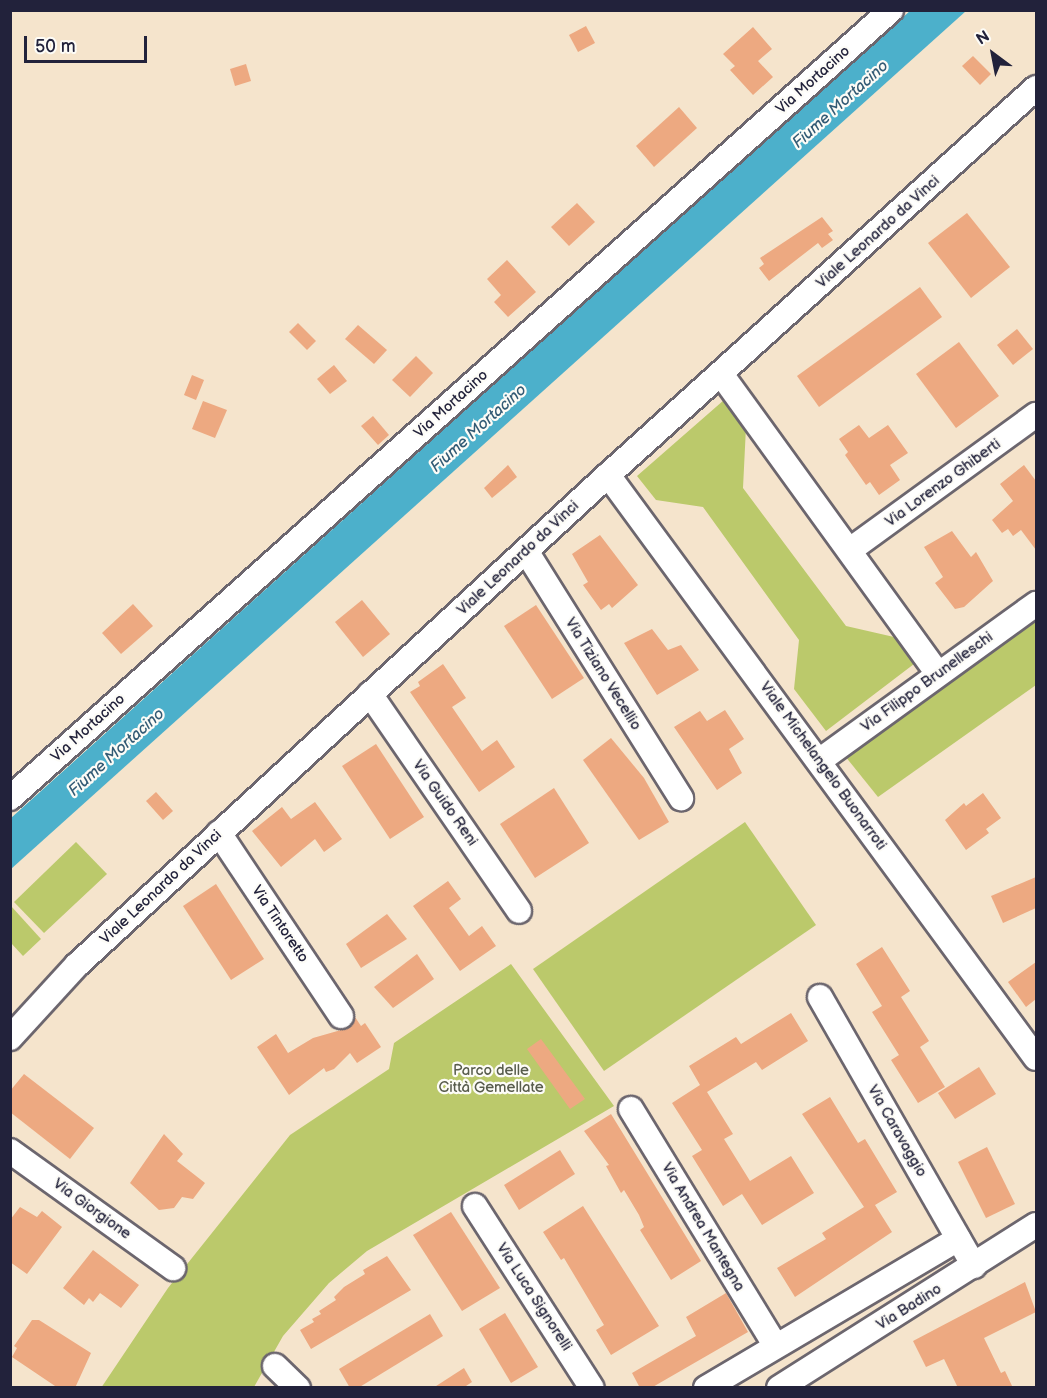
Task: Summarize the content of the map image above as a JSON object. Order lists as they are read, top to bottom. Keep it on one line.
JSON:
{"streets":{"street":["Via Mortacino","Viale Leonardo da Vinci","Via Lorenzo Ghiberti","Via Tiziano Vecellio","Via Filippo Brunelleschi","Viale Michelangelo Buonarroti","Via Guido Reni","Via Tintoretto","Via Caravaggio","Via Giorgione","Via Andrea Mantegna","Via Luca Signorelli","Via Badino"]},"crossings":[["Viale Leonardo da Vinci","Via Tiziano Vecellio"],["Viale Leonardo da Vinci","Viale Michelangelo Buonarroti"],["Viale Leonardo da Vinci","Via Guido Reni"],["Viale Leonardo da Vinci","Via Tintoretto"],["Via Filippo Brunelleschi","Viale Michelangelo Buonarroti"],["Via Caravaggio","Via Badino"]],"water":["Fiume Mortacino"],"parks":["Parco delle Città Gemellate"],"scale_bar":"50 m","north":"top left"}
